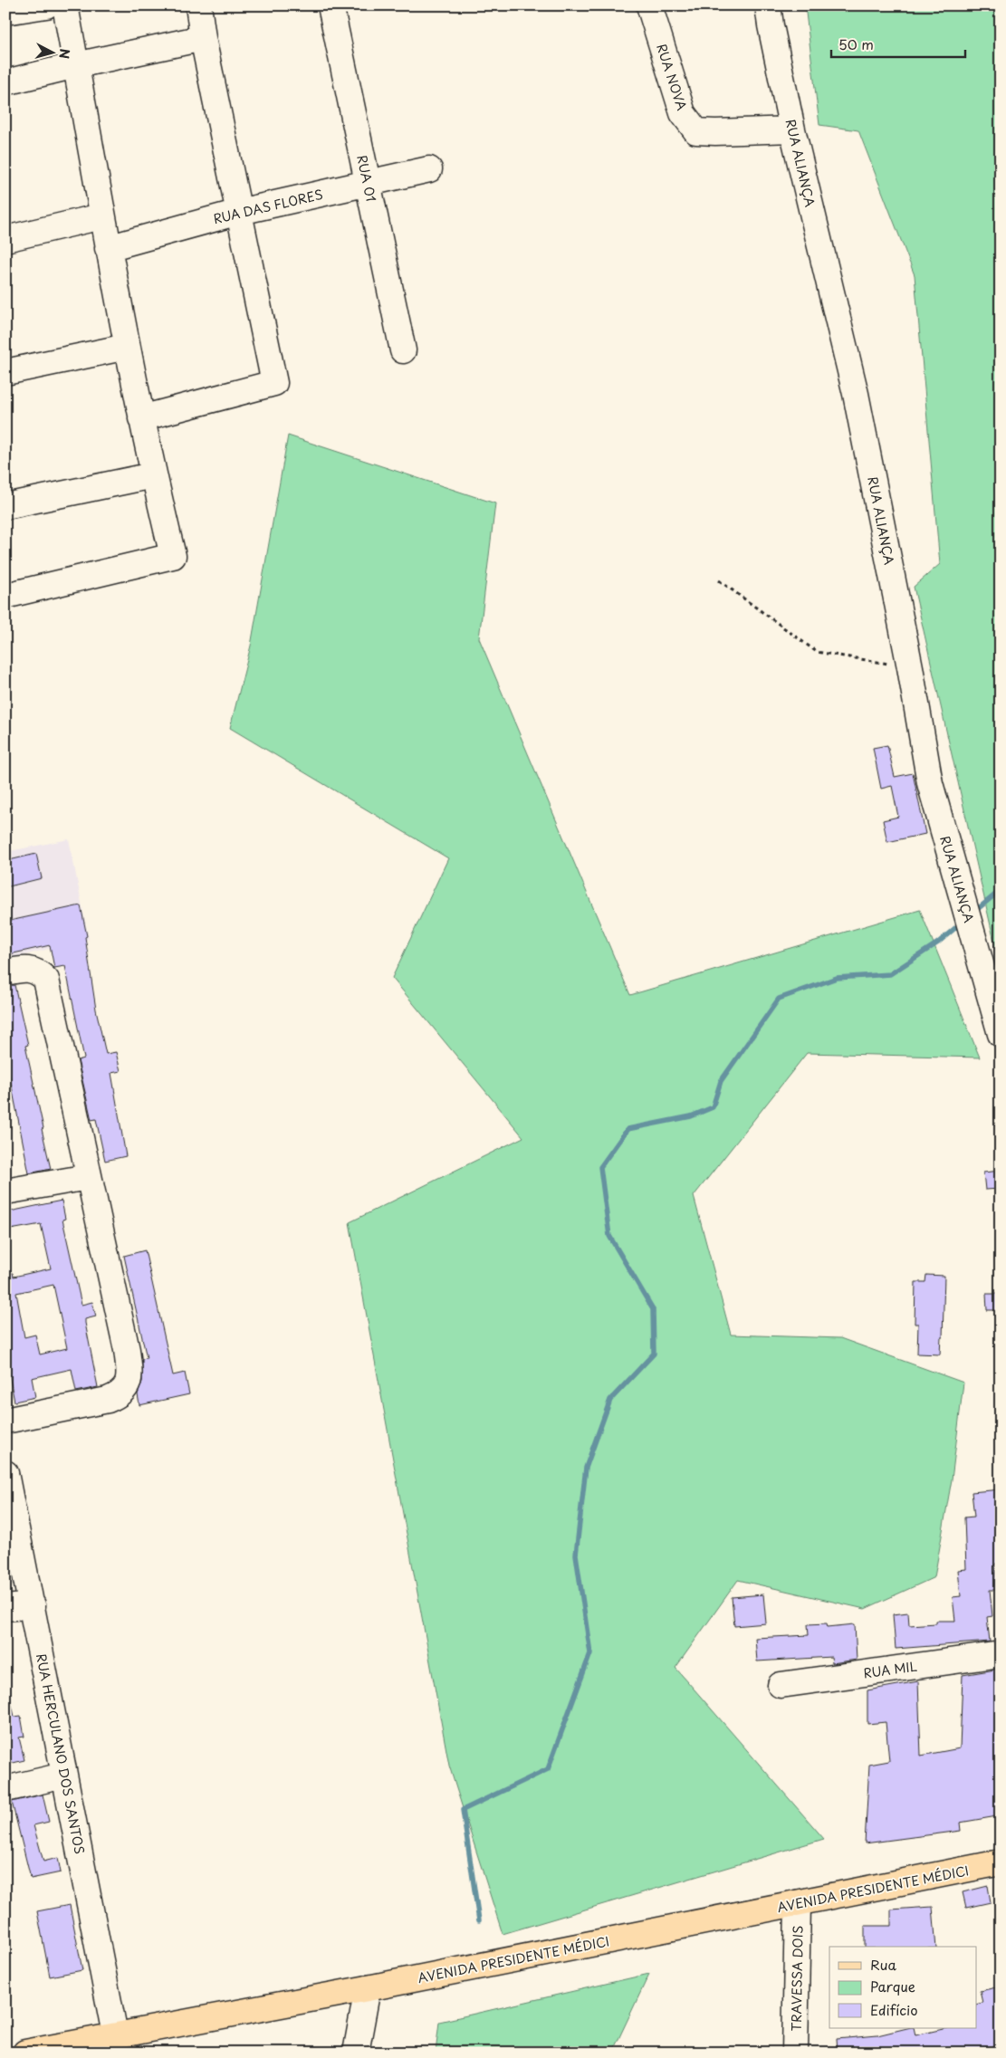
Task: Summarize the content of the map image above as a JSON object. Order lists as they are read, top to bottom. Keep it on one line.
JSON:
{"streets":{"main road":["AVENIDA PRESIDENTE MÉDICI"],"street":["RUA NOVA","RUA ALIANÇA","RUA 01","RUA DAS FLORES","RUA MIL","RUA HERCULANO DOS SANTOS","TRAVESSA DOIS"]},"crossings":[["RUA NOVA","RUA ALIANÇA"],["RUA 01","RUA DAS FLORES"],["RUA HERCULANO DOS SANTOS","AVENIDA PRESIDENTE MÉDICI"],["AVENIDA PRESIDENTE MÉDICI","TRAVESSA DOIS"]],"legend":["Rua","Parque","Edifício"],"scale_bar":"50 m","north":"right"}
